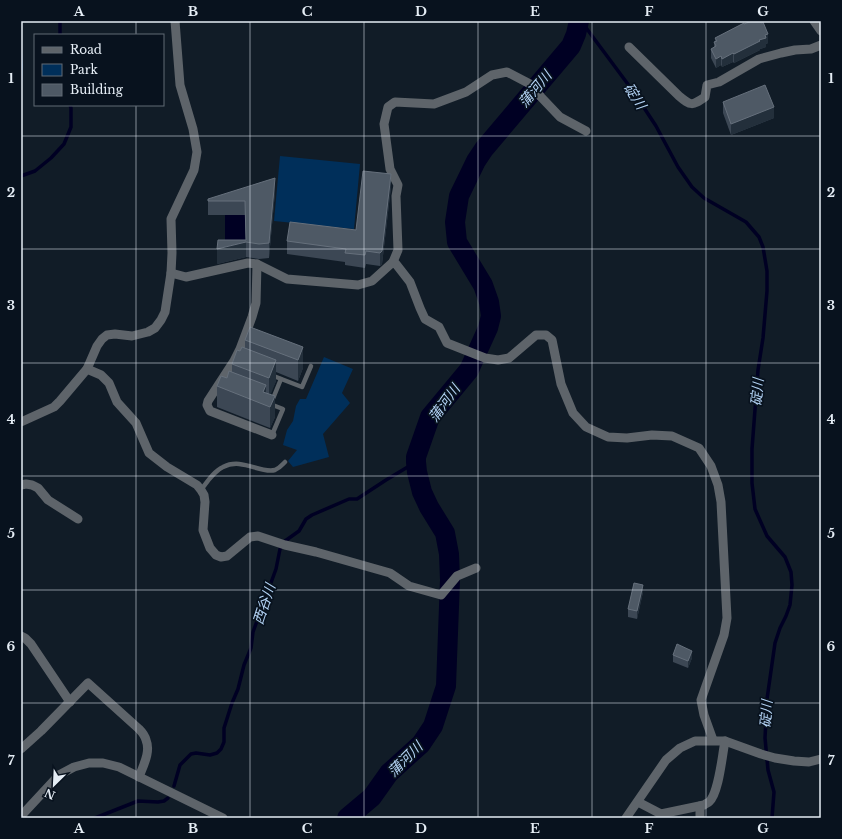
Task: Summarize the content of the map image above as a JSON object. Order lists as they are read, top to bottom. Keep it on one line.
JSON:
{"water":["蒲河川","碇川","西谷川"],"legend":["Road","Park","Building"],"north":"bottom left","grid":{"columns":["A","B","C","D","E","F","G"],"rows":["1","2","3","4","5","6","7"]}}
